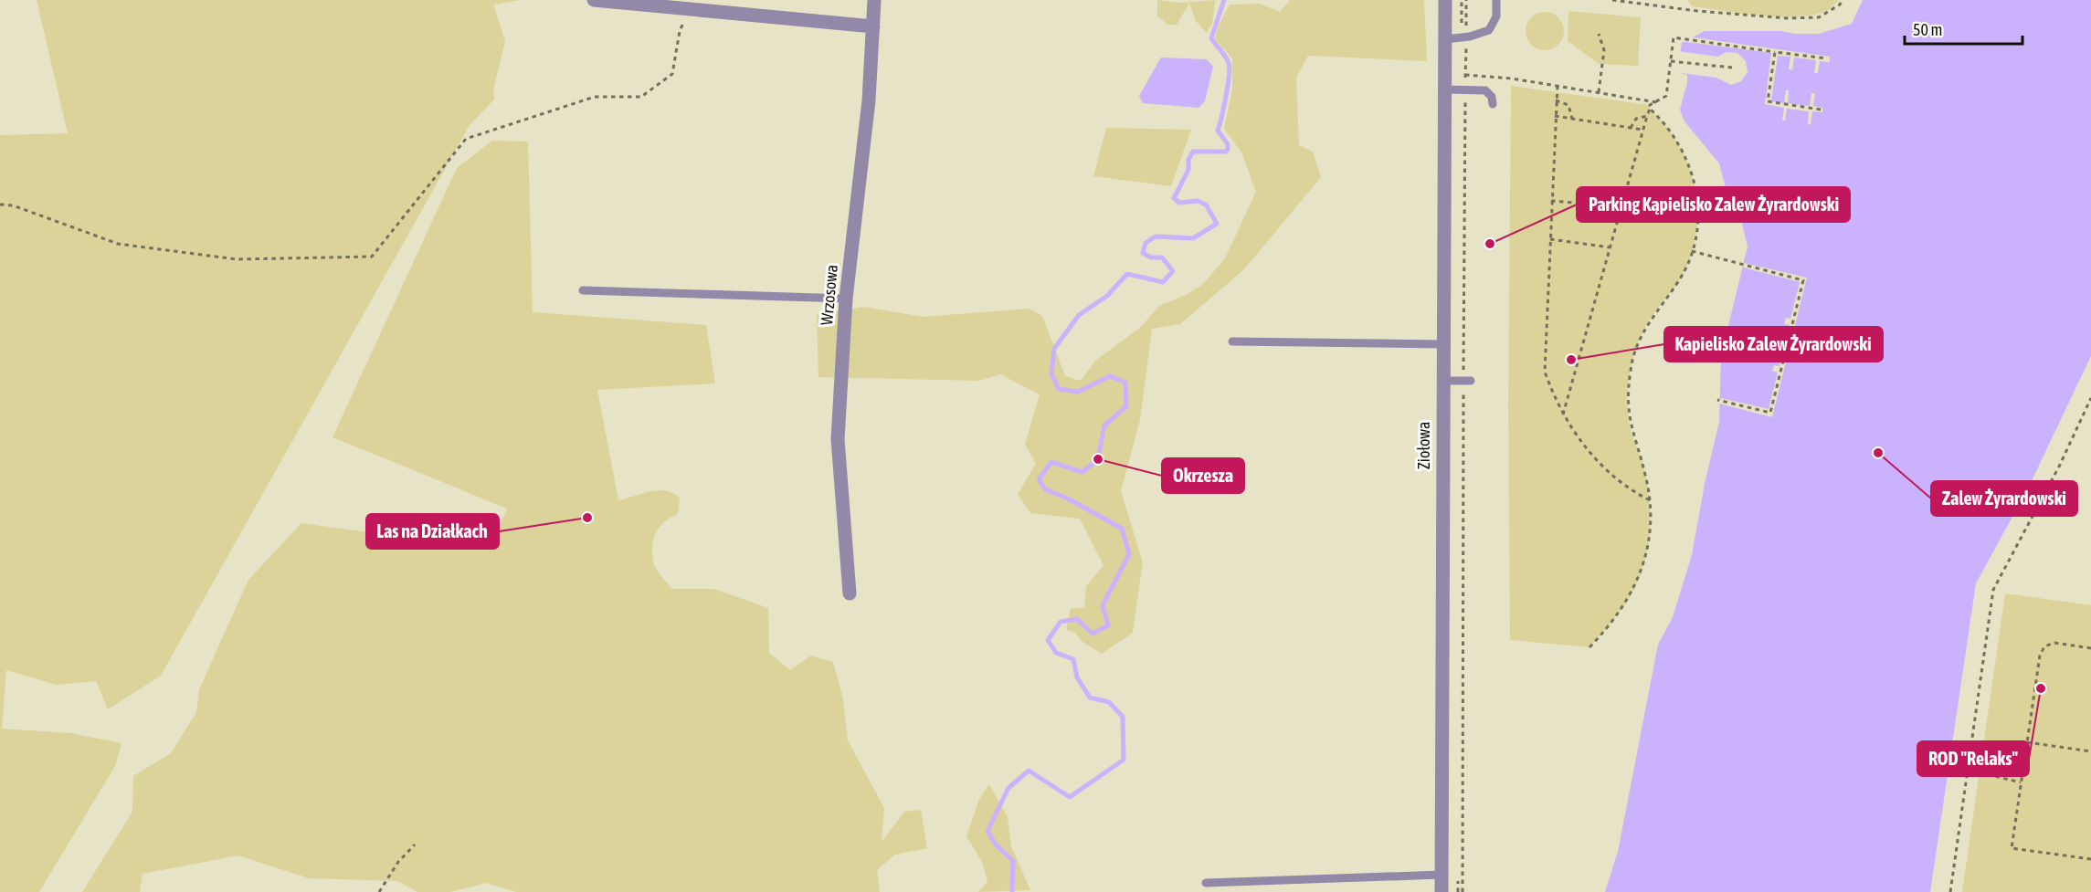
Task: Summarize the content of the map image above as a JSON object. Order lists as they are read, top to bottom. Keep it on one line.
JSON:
{"streets":{"street":["Wrzosowa","Ziołowa"]},"places":["Parking Kąpielisko Zalew Żyrardowski","Kapielisko Zalew Żyrardowski","Zalew Żyrardowski","Okrzesza","Las na Działkach","ROD \"Relaks\""],"scale_bar":"50 m"}
